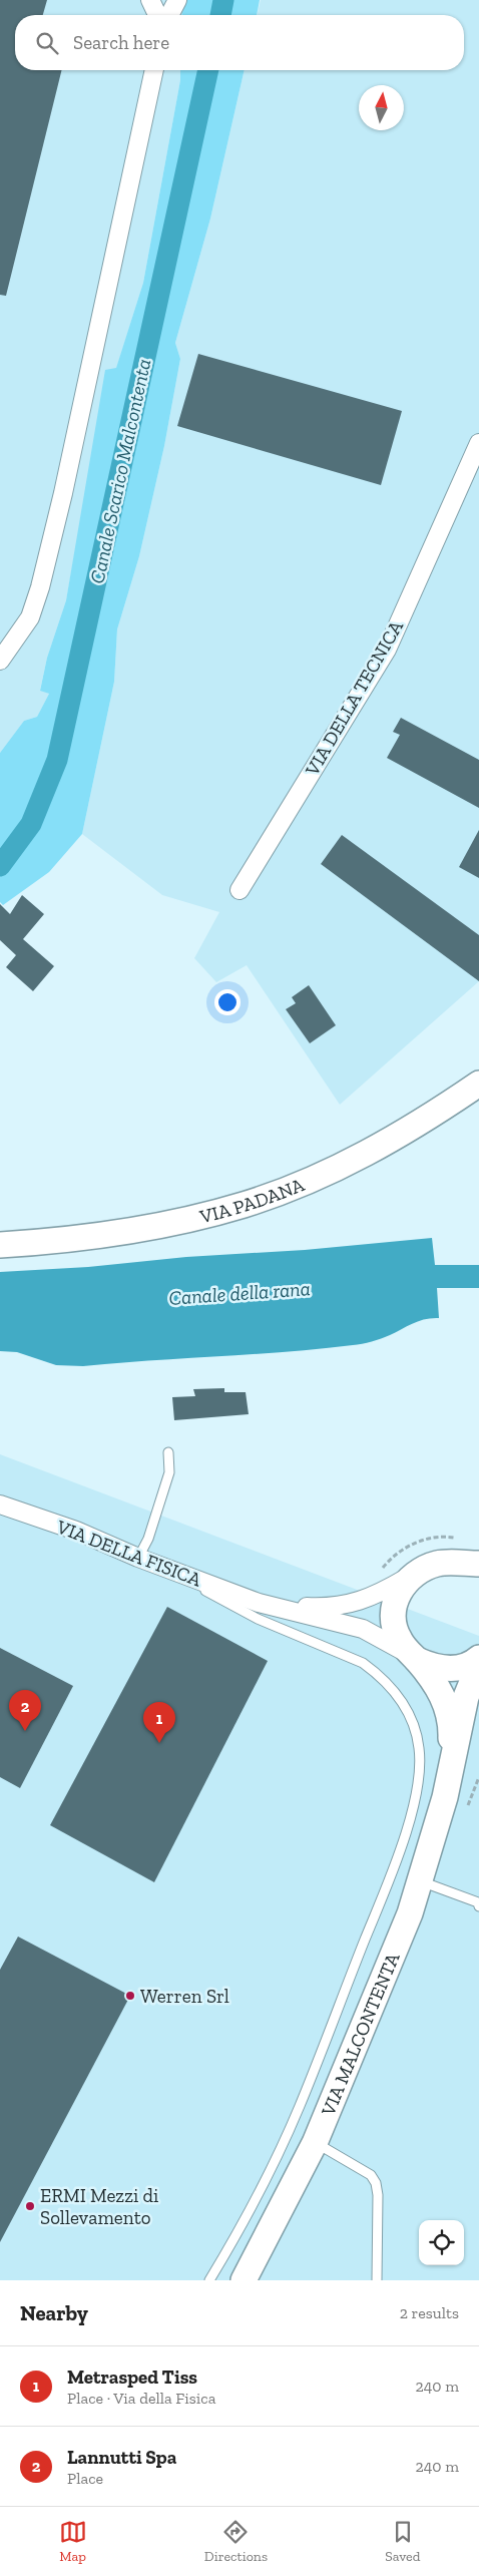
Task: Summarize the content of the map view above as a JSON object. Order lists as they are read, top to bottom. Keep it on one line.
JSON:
{"streets":{"street":["VIA DELLA TECNICA","VIA PADANA","VIA DELLA FISICA","VIA MALCONTENTA"]},"crossings":[["VIA DELLA FISICA","VIA MALCONTENTA"]],"water":["Canale Scarico Malcontenta","Canale della rana"],"places":["Werren Srl","ERMI Mezzi di Sollevamento"],"north":"top","page":{"search":"Search here","pins":["2","1"],"heading":["Nearby","2 results"],"list":[{"mark":"1","name":"Metrasped Tiss","note":"Place · Via della Fisica","value":"240 m"},{"mark":"2","name":"Lannutti Spa","note":"Place","value":"240 m"}],"nav":["Map","Directions","Saved"]}}
